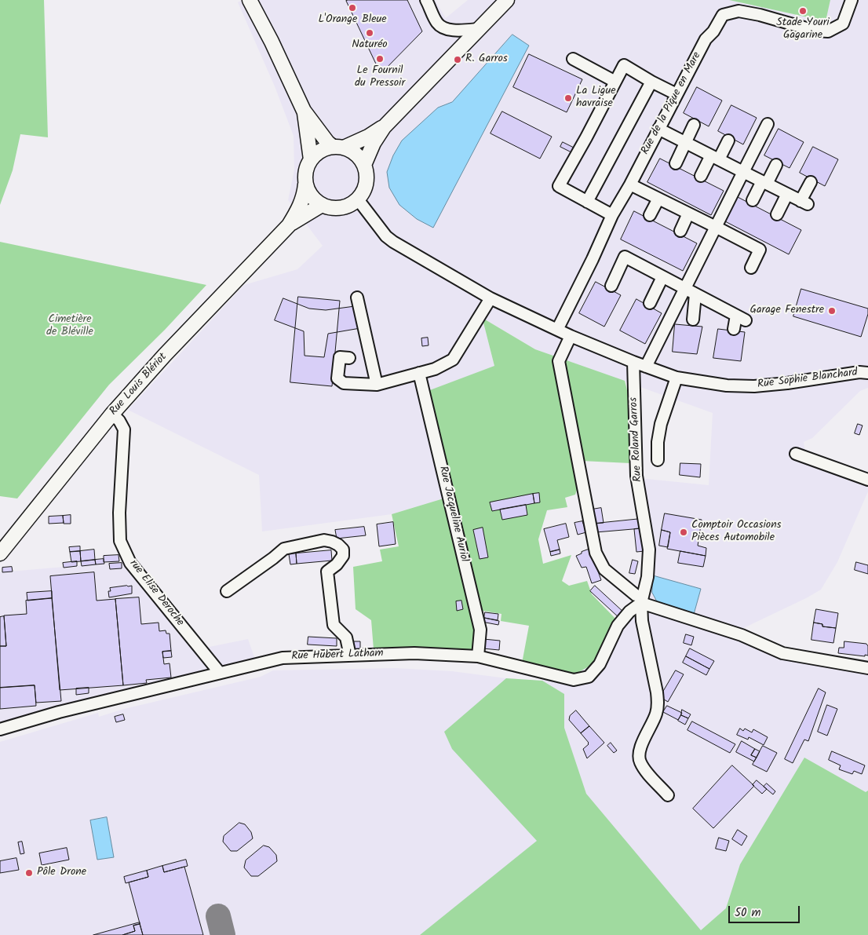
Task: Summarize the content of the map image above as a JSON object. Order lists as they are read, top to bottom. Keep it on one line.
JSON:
{"streets":{"main road":["Rue Louis Blériot"],"street":["Rue de la Pique en Mare","Rue Sophie Blanchard","Rue Roland Garros","Rue Jacqueline Auriol","rue Elise Deroche","Rue Hubert Latham"]},"crossings":[["Rue Sophie Blanchard","Rue Roland Garros"],["Rue Louis Blériot","rue Elise Deroche"],["Rue Roland Garros","Rue Hubert Latham"],["Rue Jacqueline Auriol","Rue Hubert Latham"],["rue Elise Deroche","Rue Hubert Latham"]],"parks":["Cimetière de Bléville"],"places":["L'Orange Bleue","Stade Youri Gagarine","Naturéo","Le Fournil du Pressoir","R. Garros","La Ligue havraise","Garage Fenestre","Comptoir Occasions Pièces Automobile","Pôle Drone"],"scale_bar":"50 m"}
